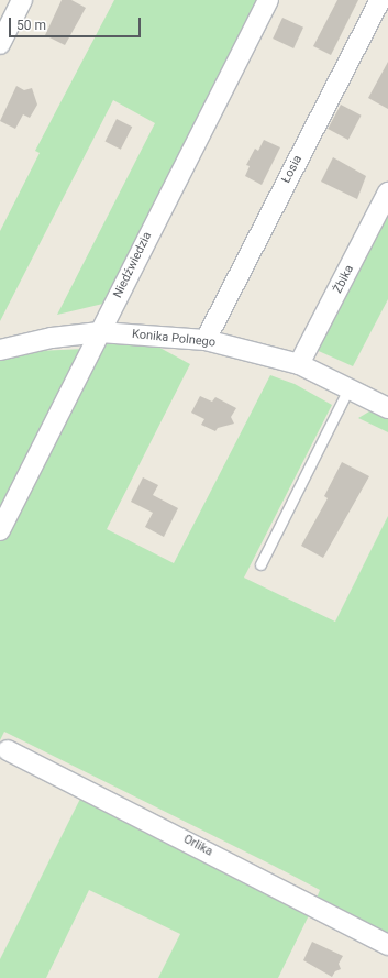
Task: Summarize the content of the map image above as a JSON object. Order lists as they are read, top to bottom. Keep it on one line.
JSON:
{"streets":{"street":["Łosia","Niedźwiedzia","Żbika","Konika Polnego","Orlika"]},"crossings":[["Łosia","Konika Polnego"],["Niedźwiedzia","Konika Polnego"],["Żbika","Konika Polnego"]],"scale_bar":"50 m"}
